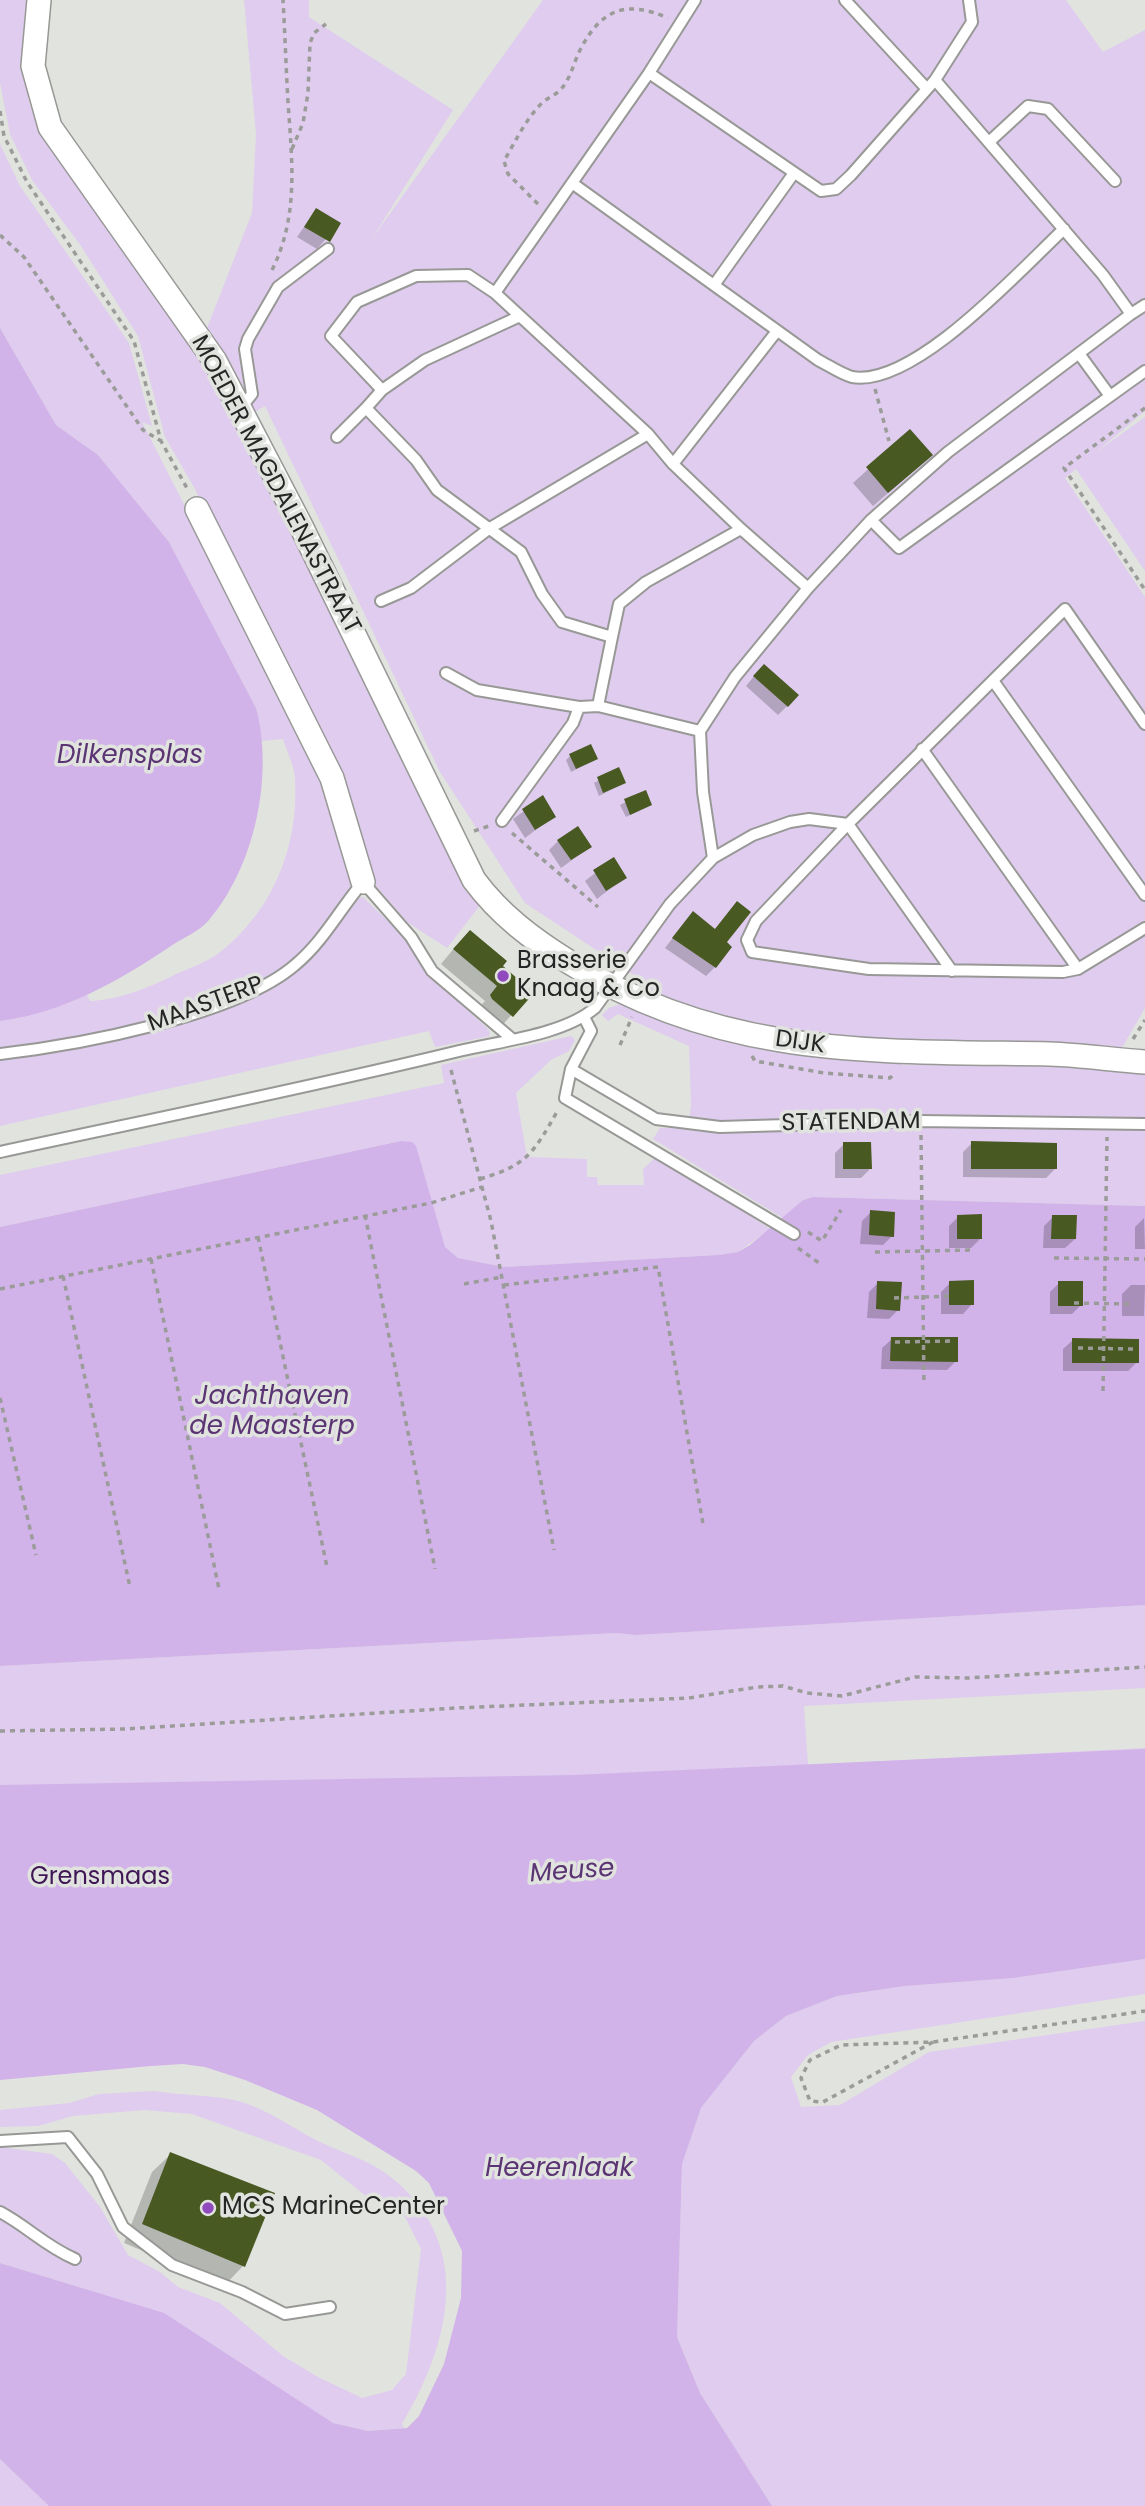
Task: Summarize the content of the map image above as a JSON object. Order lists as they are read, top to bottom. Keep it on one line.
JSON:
{"streets":{"street":["MOEDER MAGDALENASTRAAT","DIJK"],"lane":["MAASTERP","STATENDAM"]},"crossings":[["MOEDER MAGDALENASTRAAT","DIJK"]],"water":["Dilkensplas","Jachthaven de Maasterp","Meuse","Heerenlaak"],"parks":["Grensmaas"],"places":["Brasserie Knaag & Co","MCS MarineCenter"]}
